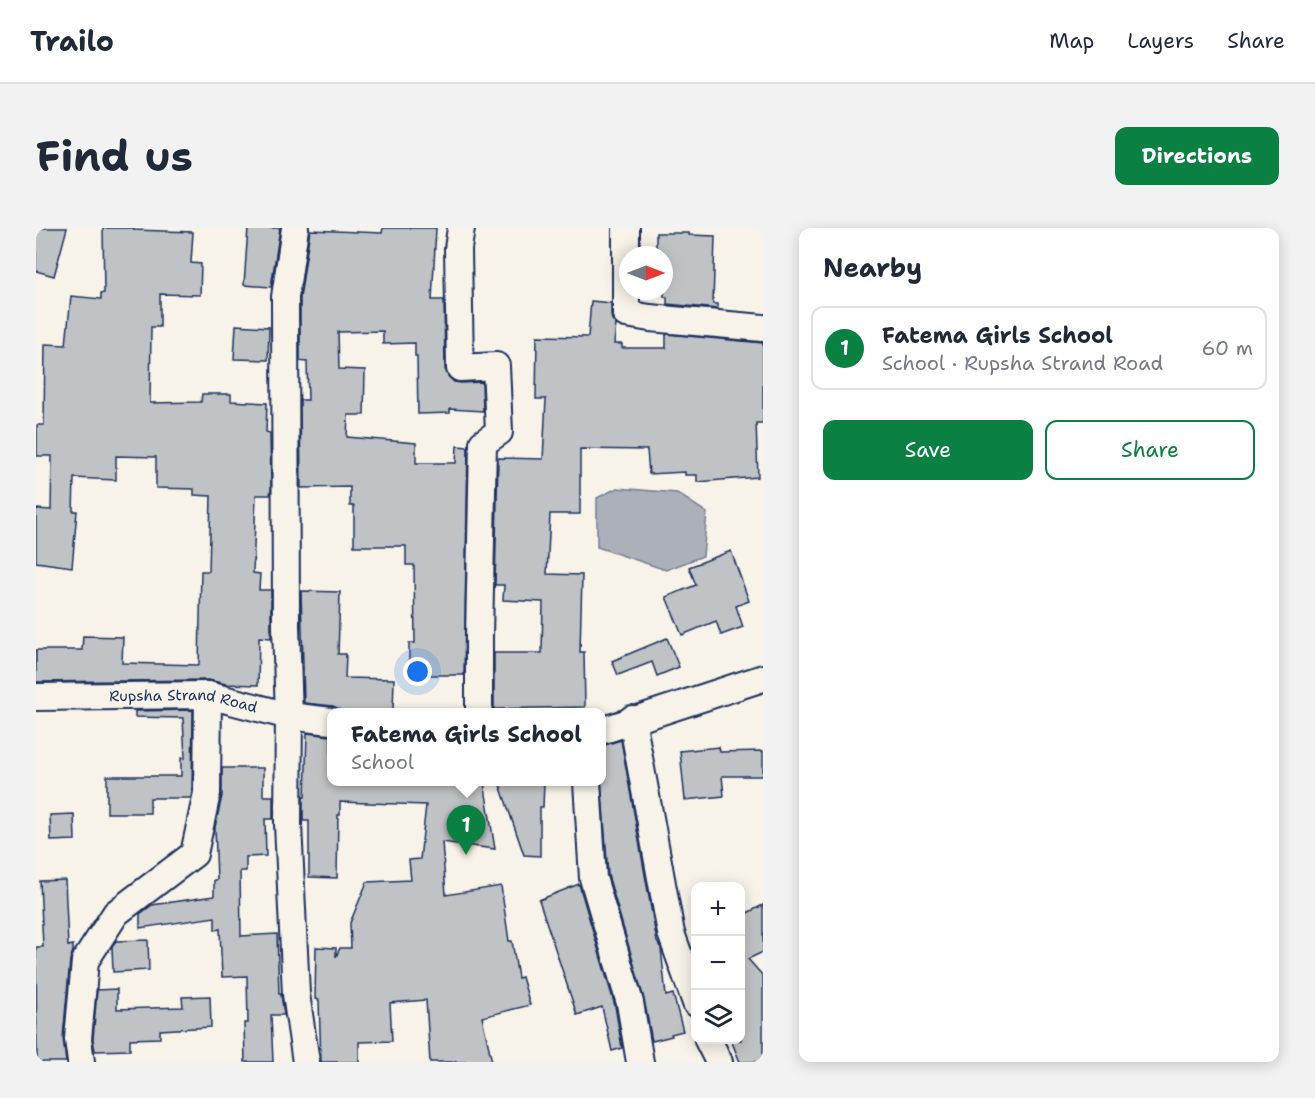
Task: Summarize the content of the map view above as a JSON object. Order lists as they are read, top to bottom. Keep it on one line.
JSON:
{"streets":{"street":["Rupsha Strand Road"]},"north":"right","page":{"header":"Trailo","nav":["Map","Layers","Share"],"buttons":["Directions",["Save","Share"]],"title":"Find us","heading":"Nearby","list":[{"mark":"1","name":"Fatema Girls School","note":"School · Rupsha Strand Road","value":"60 m"}],"popup":["Fatema Girls School","School"],"pins":"1","map_buttons":["+","−"]}}
